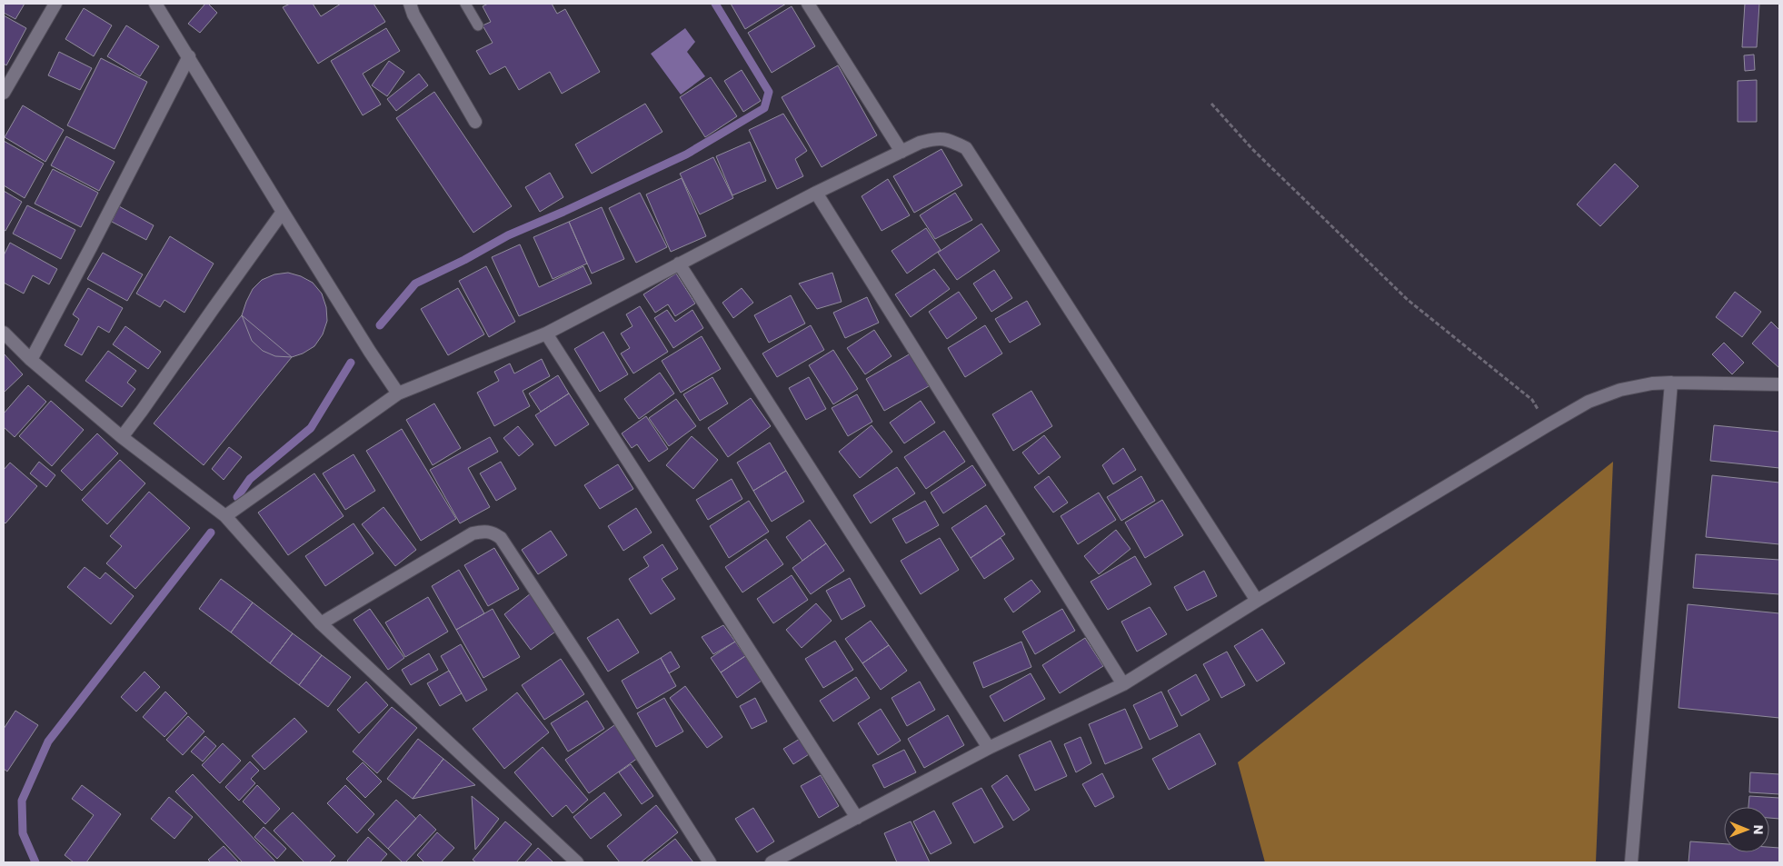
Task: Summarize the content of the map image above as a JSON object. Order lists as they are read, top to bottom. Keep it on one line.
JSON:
{"north":"right"}
